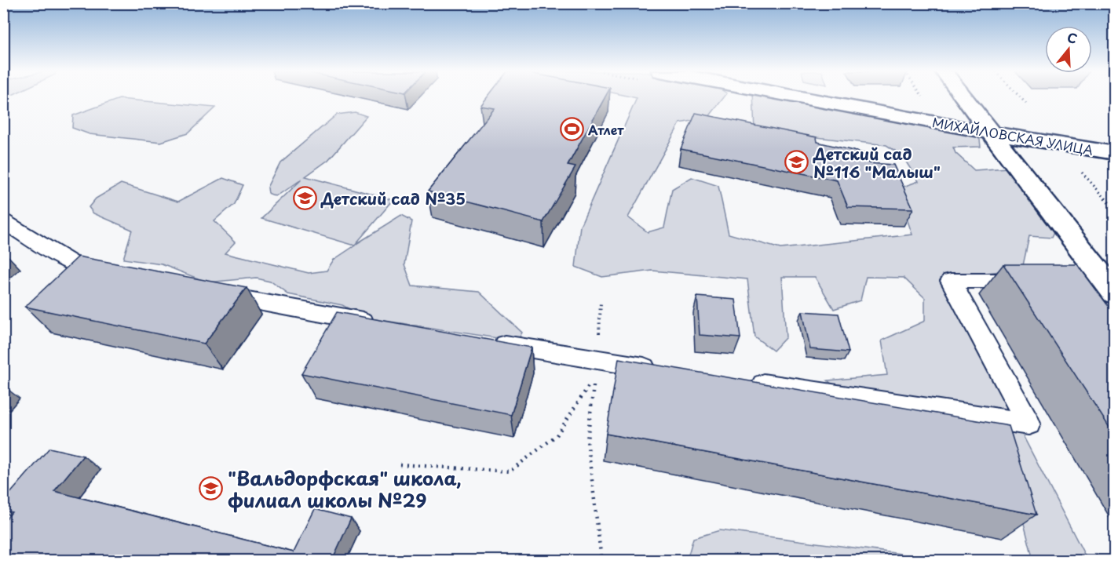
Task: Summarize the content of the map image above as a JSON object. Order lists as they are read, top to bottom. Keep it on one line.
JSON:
{"streets":{"street":["МИХАЙЛОВСКАЯ УЛИЦА"]},"places":{"sports":["Атлет"],"school or university":["Детский сад №116 \"Малыш\"","Детский сад №35","\"Вальдорфская\" школа, филиал школы №29"]},"north":"top"}
